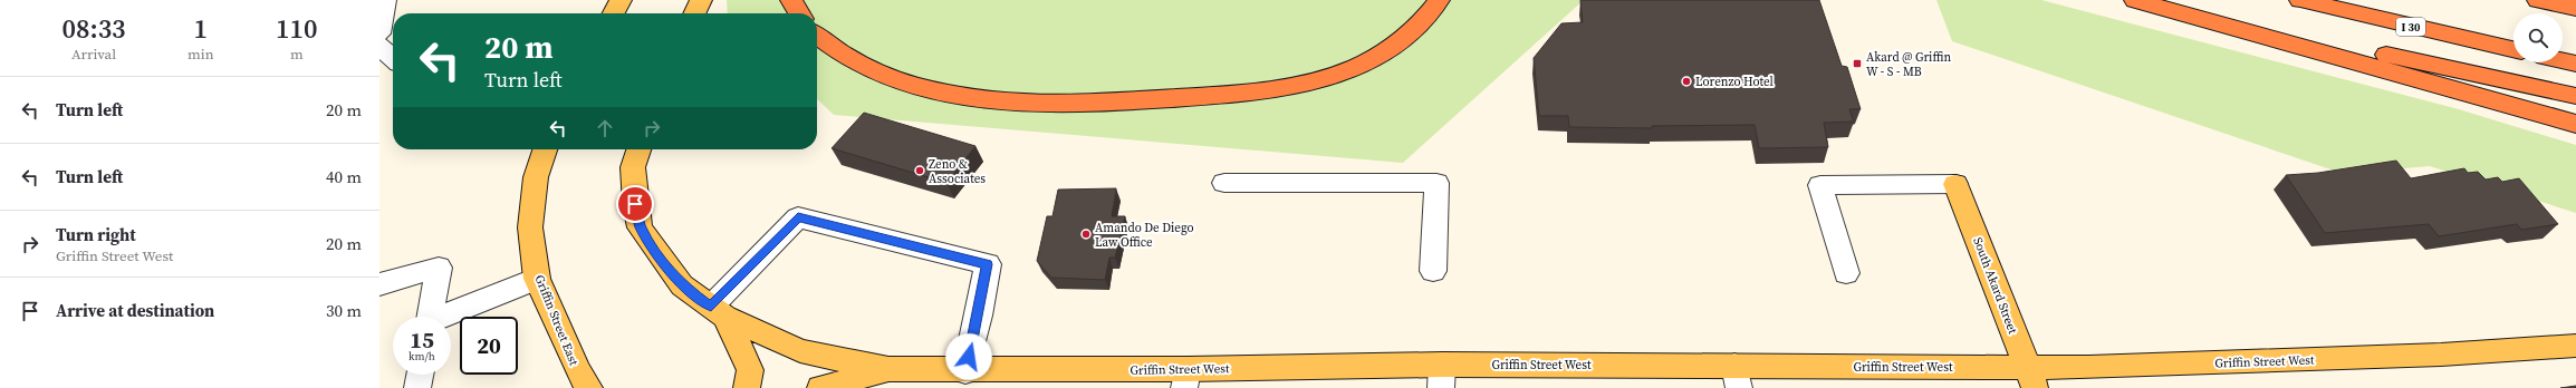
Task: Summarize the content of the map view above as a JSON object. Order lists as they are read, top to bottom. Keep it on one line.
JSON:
{"streets":{"highway":["I 30"],"main road":["South Akard Street","Griffin Street East","Griffin Street West"]},"crossings":[["South Akard Street","Griffin Street West"]],"places":{"transit":["Akard @ Griffin W - S - MB"],"other":["Lorenzo Hotel","Zeno & Associates","Amando De Diego Law Office"]},"page":{"eta":["08:33","Arrival","1","min","110","m"],"turn":["20 m","Turn left"],"list":[{"name":"Turn left","value":"20 m"},{"name":"Turn left","value":"40 m"},{"name":"Turn right","note":"Griffin Street West","value":"20 m"},{"name":"Arrive at destination","value":"30 m"}],"speed":"15 km/h","limit":"20"}}
